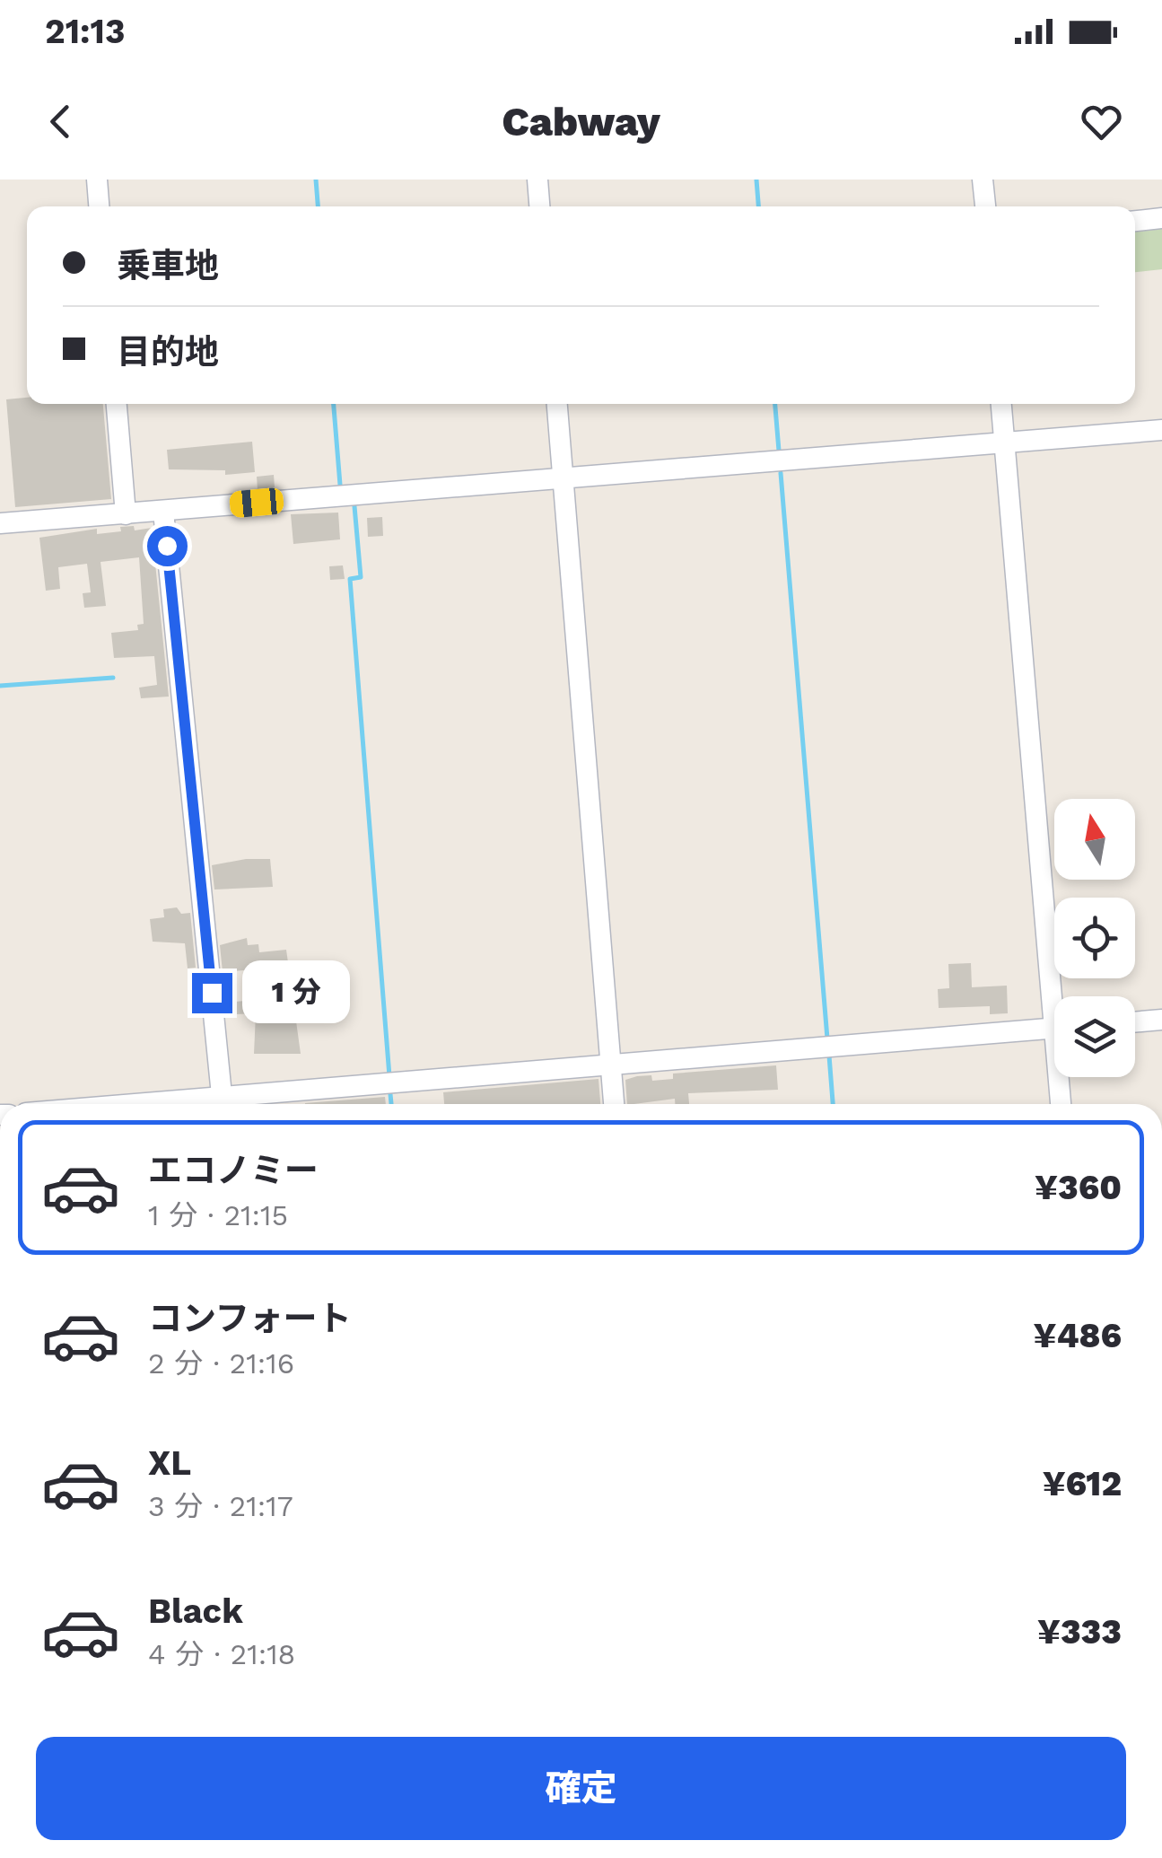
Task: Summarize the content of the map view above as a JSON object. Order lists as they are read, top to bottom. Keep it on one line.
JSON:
{"north":"top","page":{"status":"21:13","header":"Cabway","banner":["乗車地","目的地"],"bubble":"1 分","list":[{"name":"エコノミー","note":"1 分 · 21:15","value":"¥360"},{"name":"コンフォート","note":"2 分 · 21:16","value":"¥486"},{"name":"XL","note":"3 分 · 21:17","value":"¥612"},{"name":"Black","note":"4 分 · 21:18","value":"¥333"}],"buttons":"確定"}}
